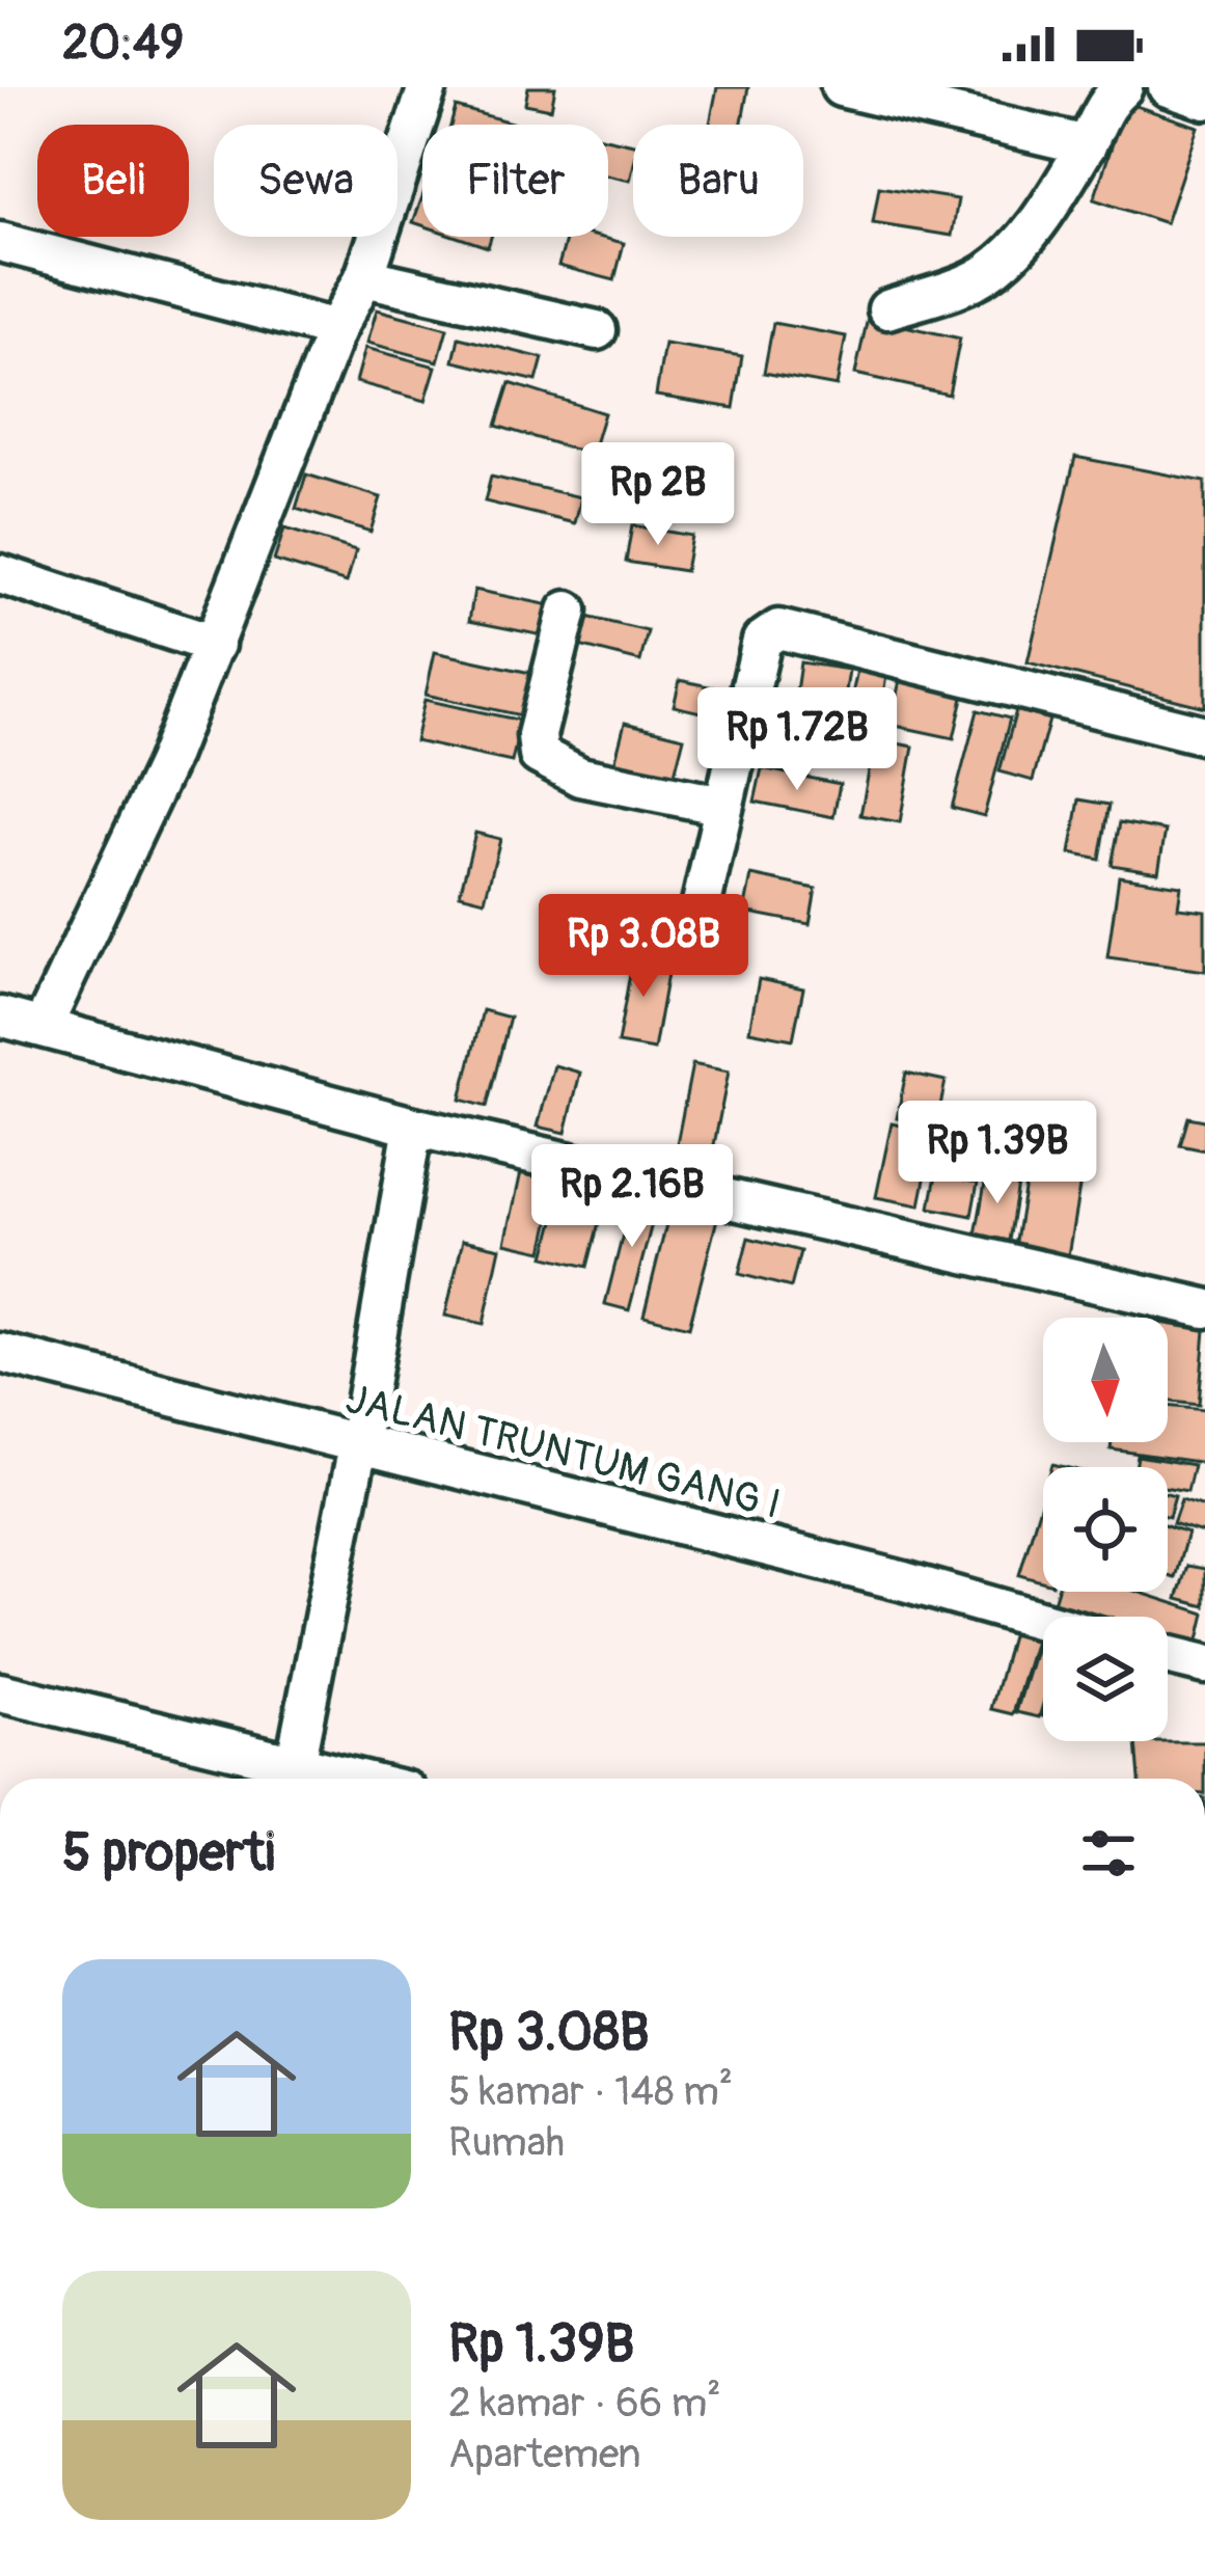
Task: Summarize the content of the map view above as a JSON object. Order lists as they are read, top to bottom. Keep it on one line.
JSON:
{"streets":{"street":["JALAN TRUNTUM GANG I"]},"north":"bottom","page":{"status":"20:49","chip":["Beli","Sewa","Filter","Baru"],"price":["Rp 2B","Rp 1.72B","Rp 3.08B","Rp 1.39B","Rp 2.16B"],"heading":"5 properti","list":[{"name":"Rp 3.08B","note":"5 kamar · 148 m² · Rumah"},{"name":"Rp 1.39B","note":"2 kamar · 66 m² · Apartemen"}]}}
